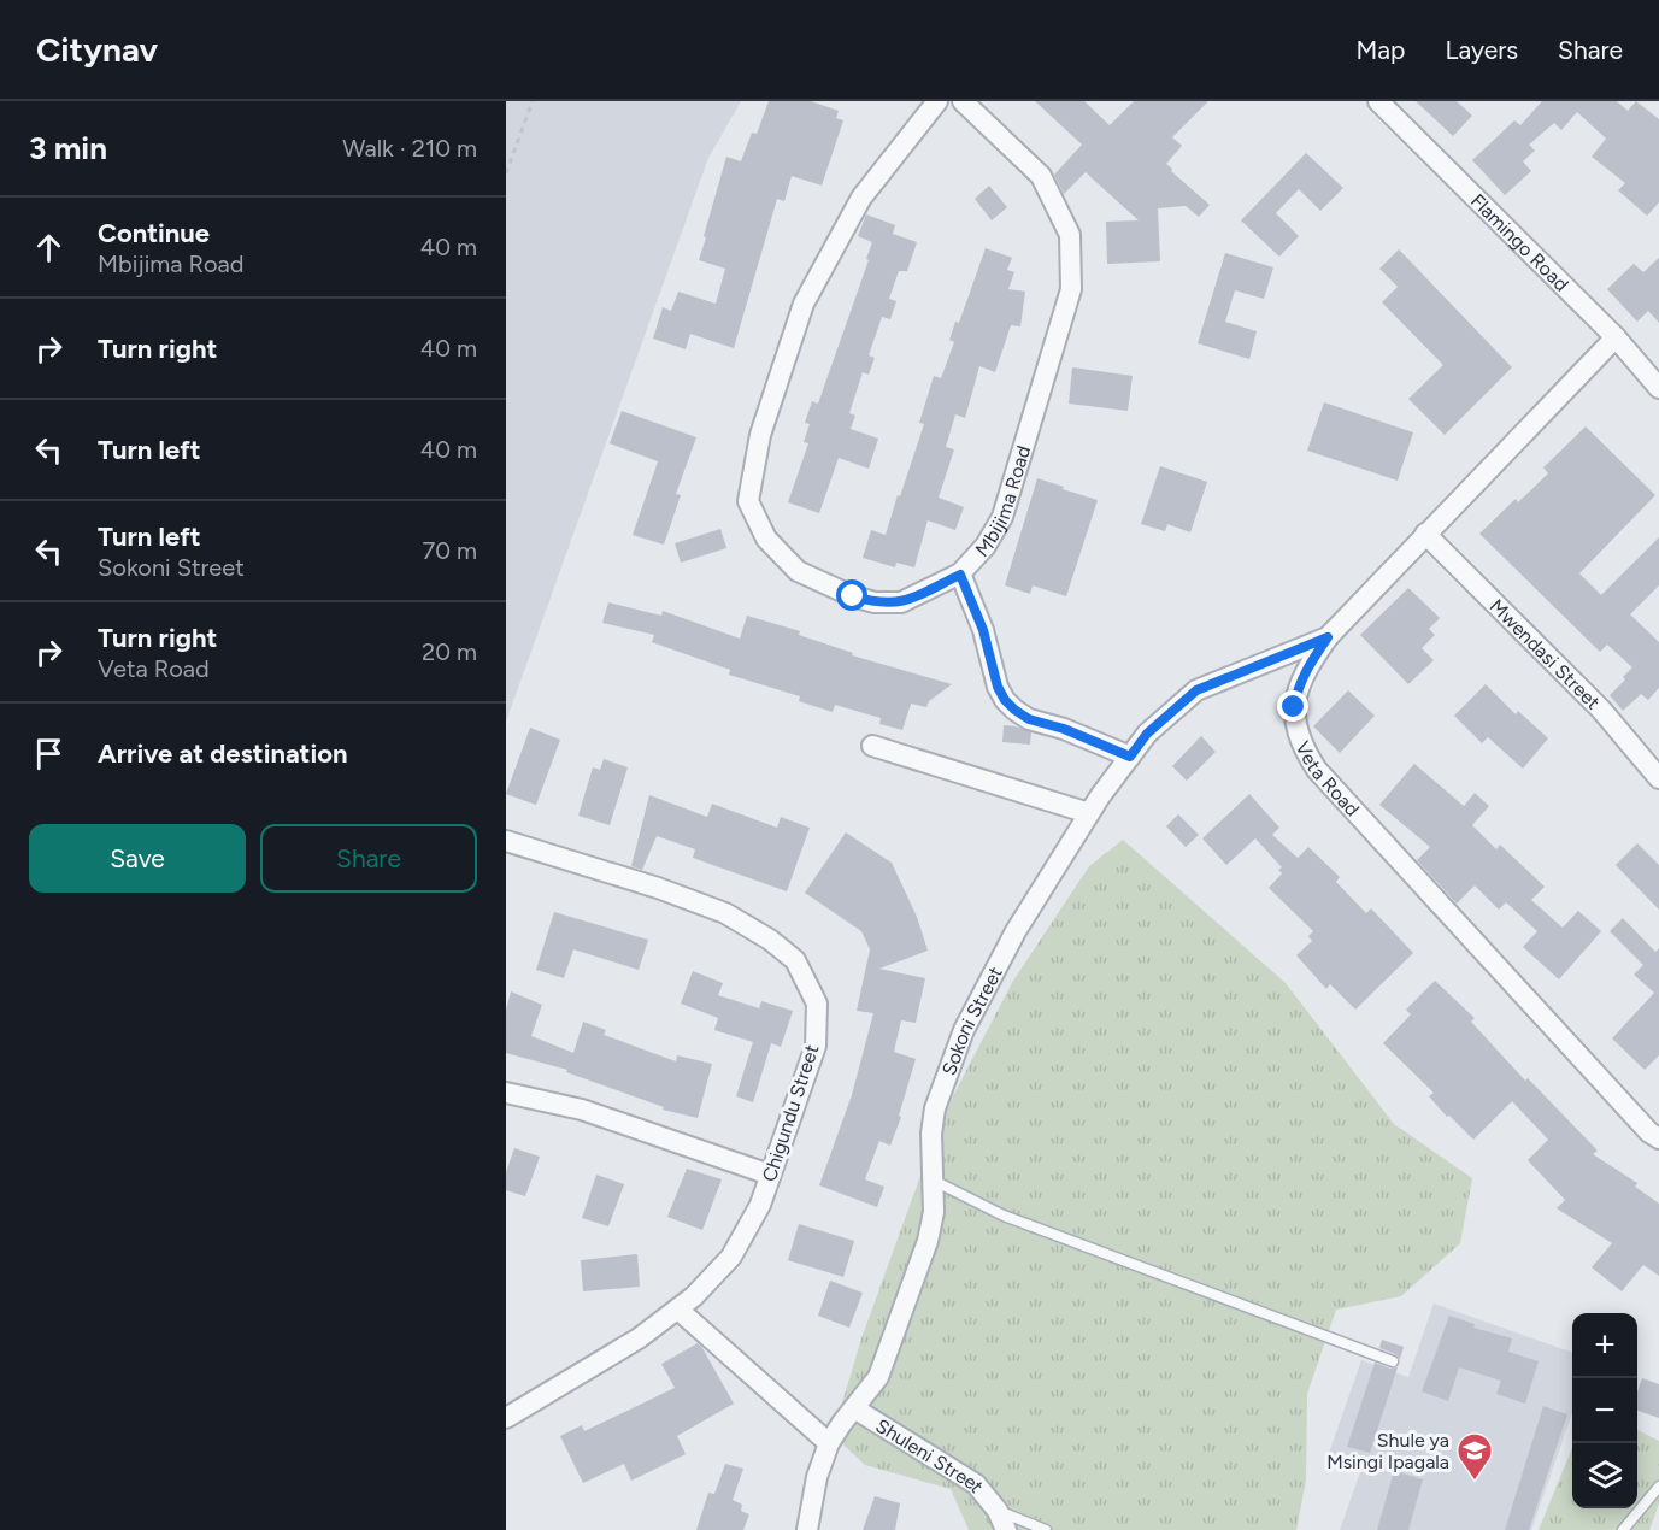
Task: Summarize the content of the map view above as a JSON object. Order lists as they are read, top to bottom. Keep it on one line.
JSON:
{"streets":{"street":["Flamingo Road","Mbijima Road","Mwendasi Street","Veta Road","Sokoni Street","Chigundu Street","Shuleni Street"]},"crossings":[["Flamingo Road","Veta Road"],["Mwendasi Street","Veta Road"],["Veta Road","Sokoni Street"],["Sokoni Street","Shuleni Street"]],"places":{"school or university":["Shule ya Msingi Ipagala"]},"page":{"header":"Citynav","nav":["Map","Layers","Share"],"heading":["3 min","Walk · 210 m"],"list":[["Continue","Mbijima Road","40 m"],["Turn right","40 m"],["Turn left","40 m"],["Turn left","Sokoni Street","70 m"],["Turn right","Veta Road","20 m"],"Arrive at destination"],"buttons":["Save","Share"],"map_buttons":["+","−"]}}
